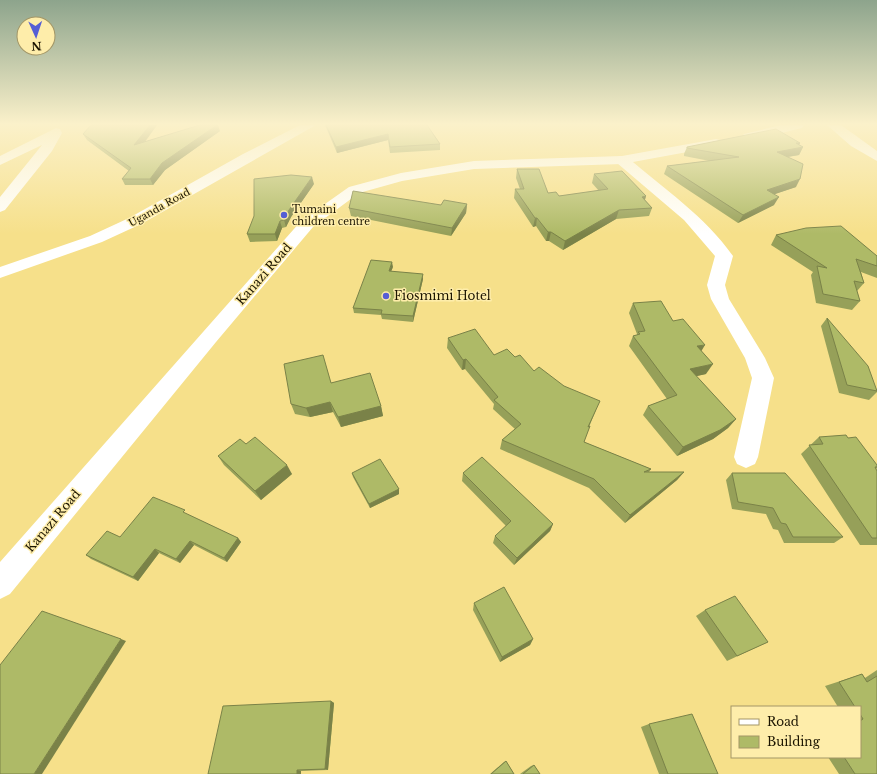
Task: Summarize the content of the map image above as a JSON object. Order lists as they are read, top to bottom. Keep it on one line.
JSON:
{"streets":{"street":["Uganda Road","Kanazi Road"]},"places":["Tumaini children centre","Fiosmimi Hotel"],"legend":["Road","Building"],"north":"bottom"}
